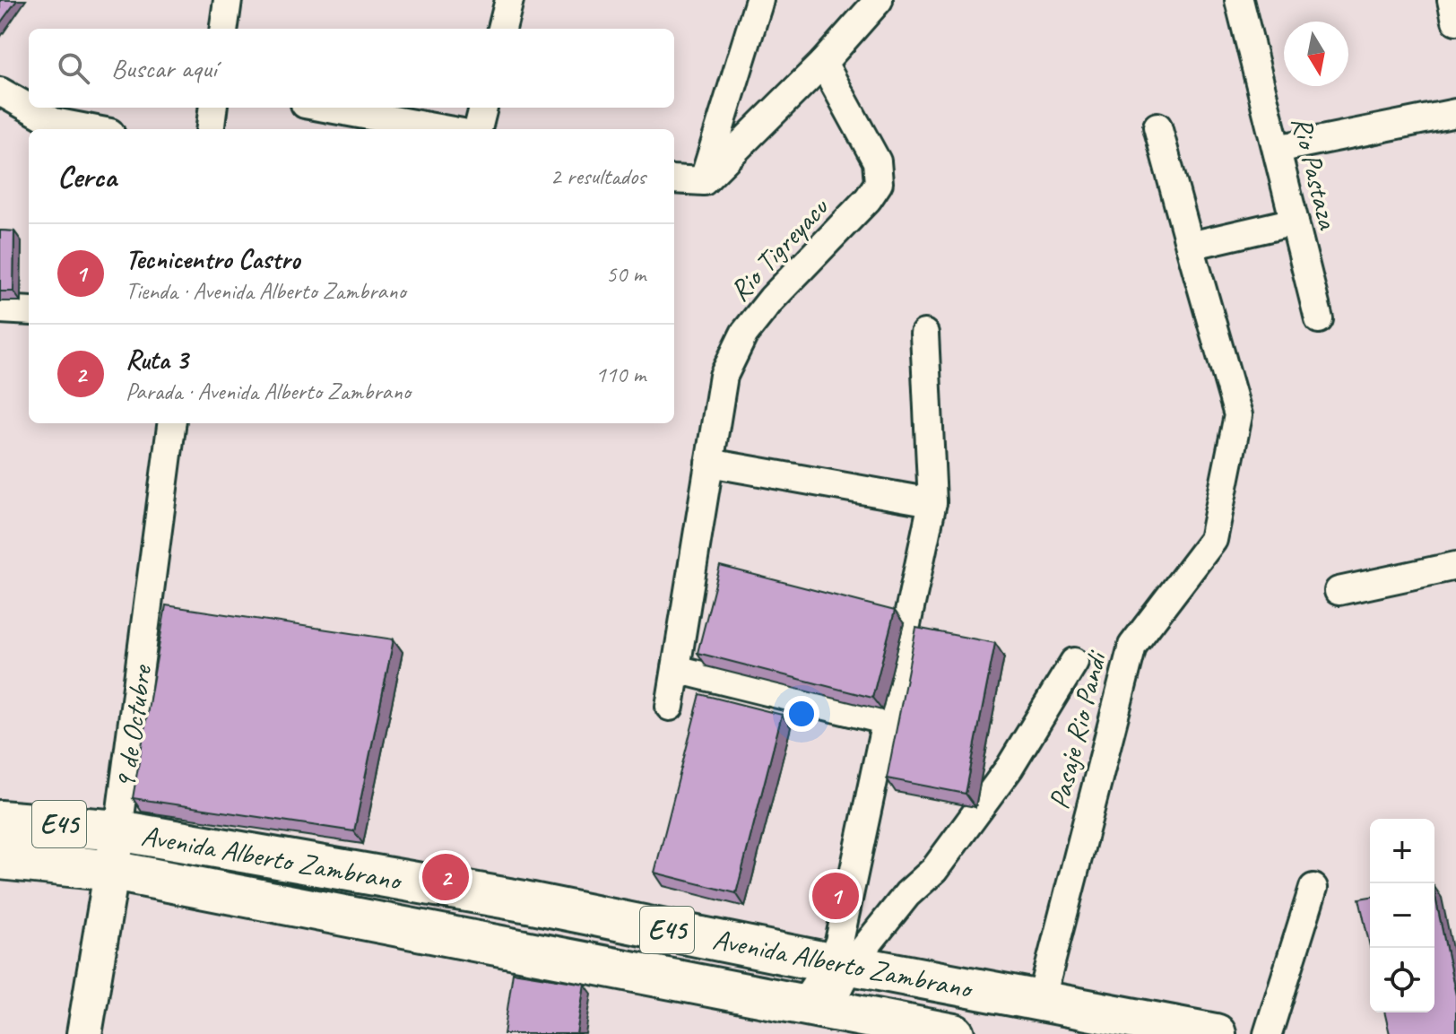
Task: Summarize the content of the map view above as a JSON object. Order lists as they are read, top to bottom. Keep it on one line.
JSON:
{"streets":{"highway":["E45","Avenida Alberto Zambrano"],"main road":["9 de Octubre"],"street":["Rio Pastaza","Rio Tigreyacu","Pasaje Rio Pandi"]},"crossings":[["9 de Octubre","Avenida Alberto Zambrano"],["Pasaje Rio Pandi","Avenida Alberto Zambrano"]],"north":"bottom","page":{"search":"Buscar aquí","heading":["Cerca","2 resultados"],"list":[{"mark":"1","name":"Tecnicentro Castro","note":"Tienda · Avenida Alberto Zambrano","value":"50 m"},{"mark":"2","name":"Ruta 3","note":"Parada · Avenida Alberto Zambrano","value":"110 m"}],"map_buttons":["+","−"],"pins":["2","1"]}}
